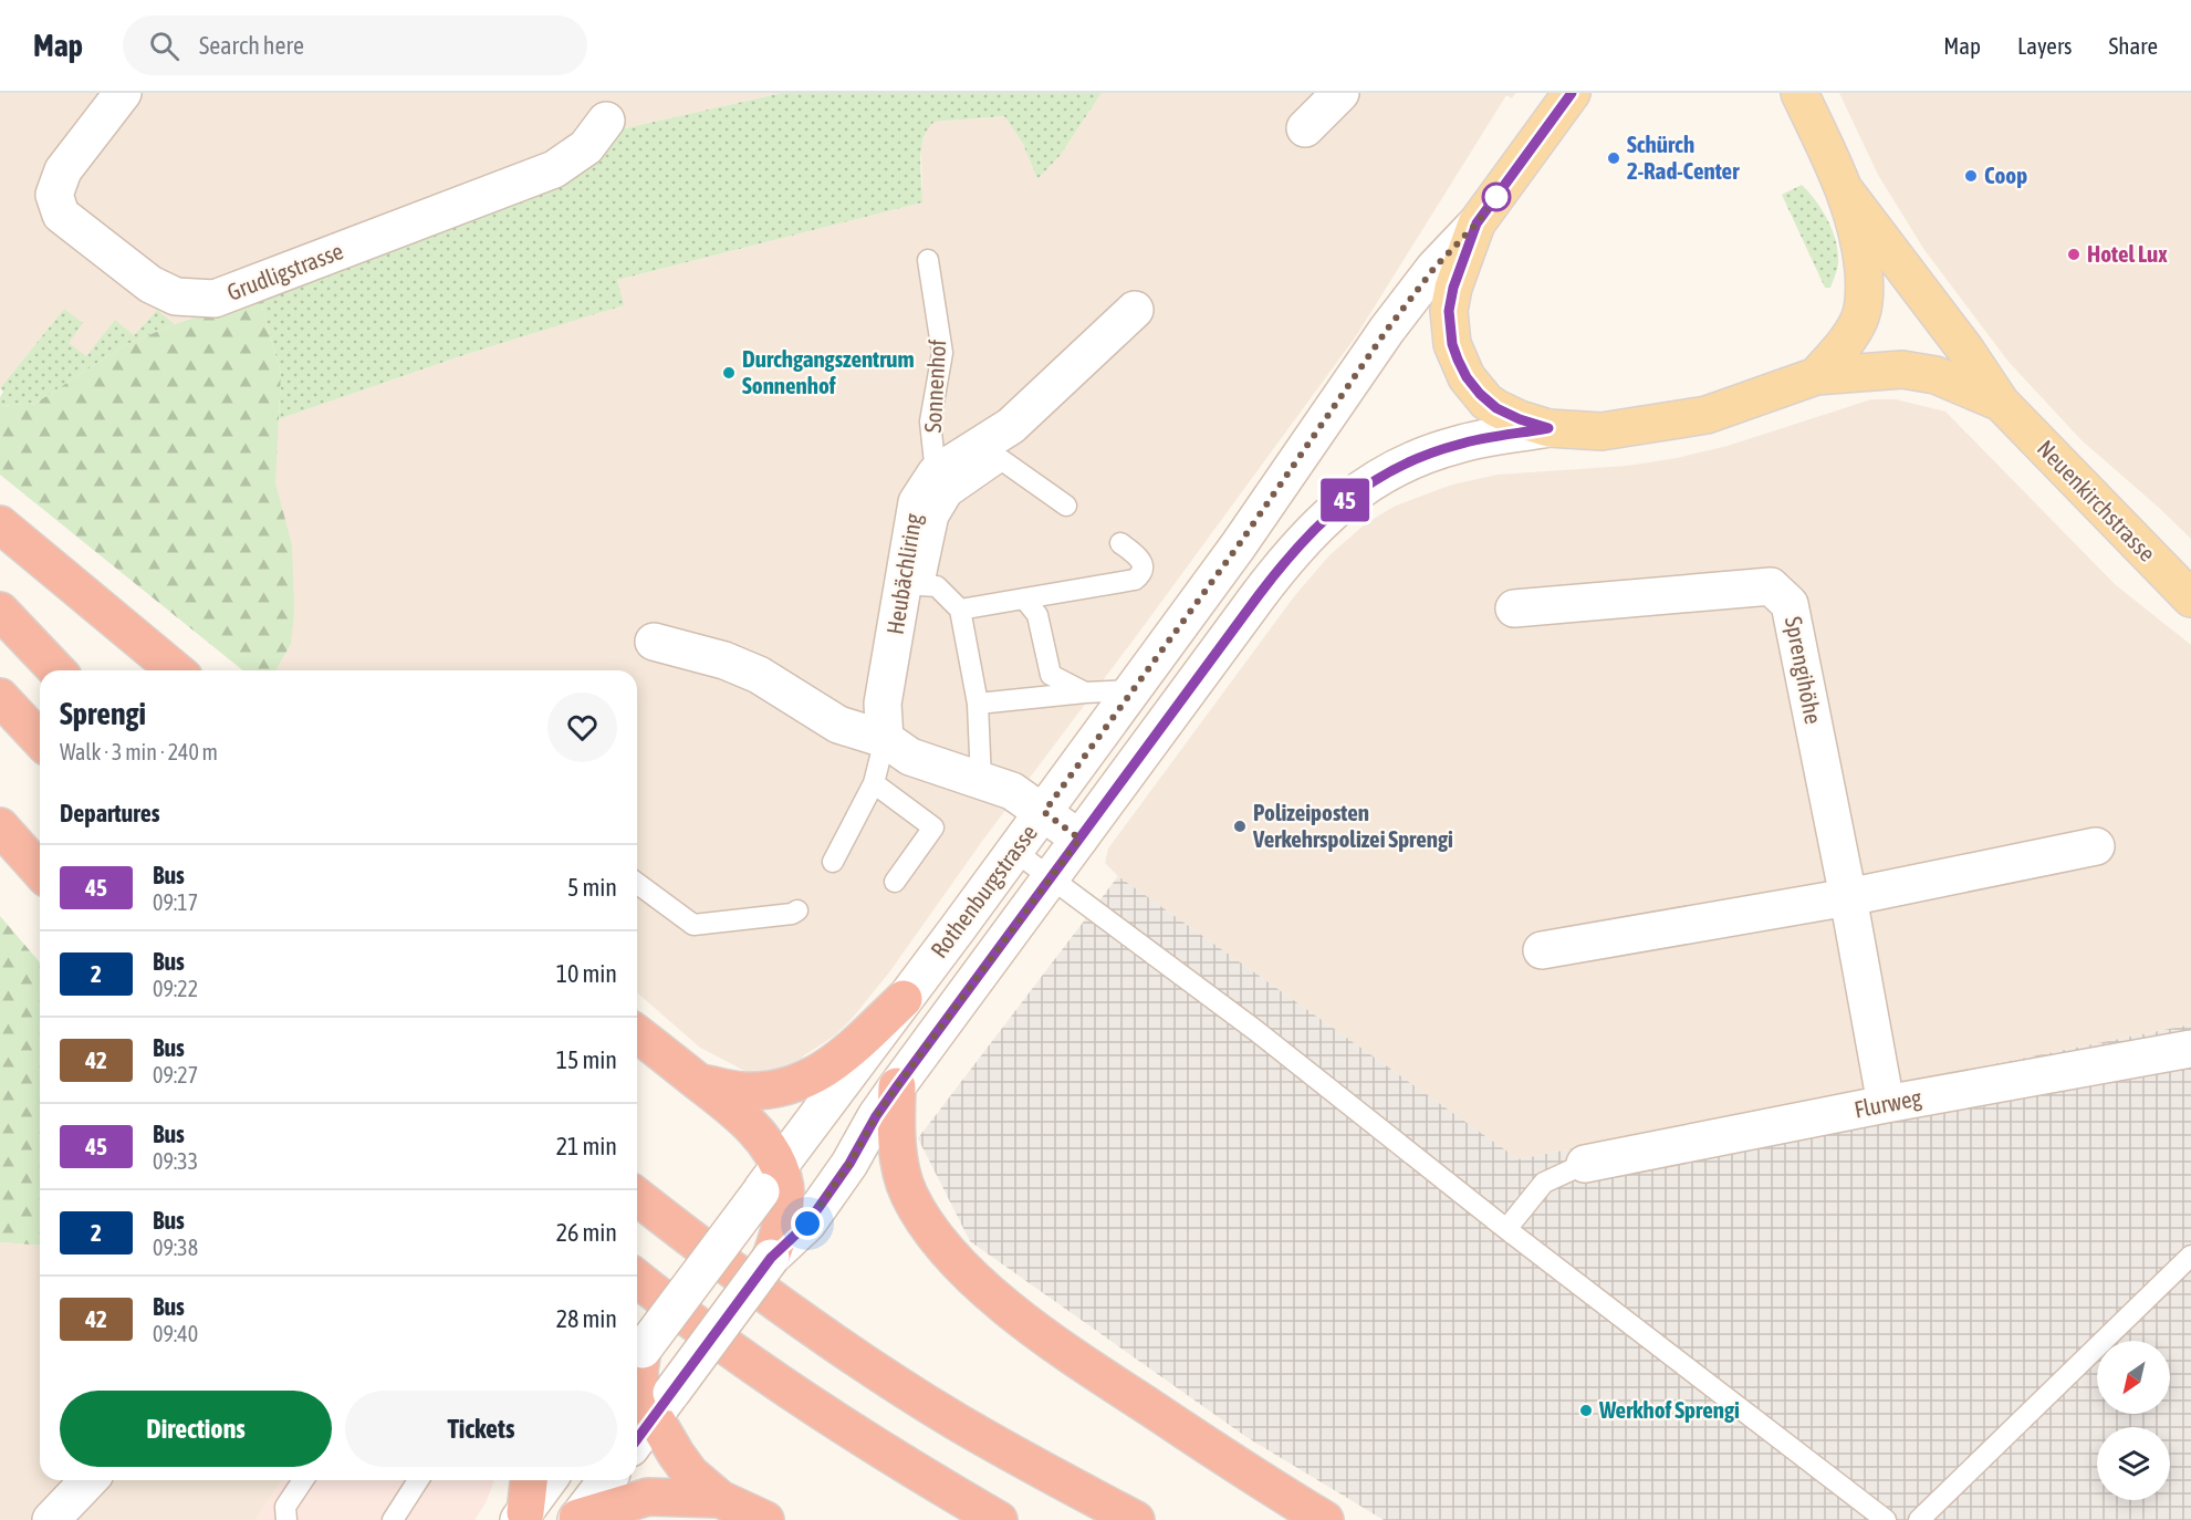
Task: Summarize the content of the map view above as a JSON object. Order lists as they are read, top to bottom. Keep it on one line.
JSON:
{"streets":{"main road":["Neuenkirchstrasse"],"street":["Grudligstrasse","Heubächliring","Sprengihöhe","Rothenburgstrasse","Flurweg"],"lane":["Sonnenhof"]},"crossings":[["Sonnenhof","Heubächliring"],["Sprengihöhe","Flurweg"]],"places":["Schürch 2-Rad-Center","Coop","Hotel Lux","Durchgangszentrum Sonnenhof","Polizeiposten Verkehrspolizei Sprengi","Werkhof Sprengi"],"lines":["bus line 45"],"north":"bottom left","page":{"header":"Map","search":"Search here","nav":["Map","Layers","Share"],"on_map":"45","heading":[["Sprengi","Walk · 3 min · 240 m"],"Departures"],"list":[{"mark":"45","name":"Bus","note":"09:17","value":"5 min"},{"mark":"2","name":"Bus","note":"09:22","value":"10 min"},{"mark":"42","name":"Bus","note":"09:27","value":"15 min"},{"mark":"45","name":"Bus","note":"09:33","value":"21 min"},{"mark":"2","name":"Bus","note":"09:38","value":"26 min"},{"mark":"42","name":"Bus","note":"09:40","value":"28 min"}],"buttons":["Directions","Tickets"]}}
